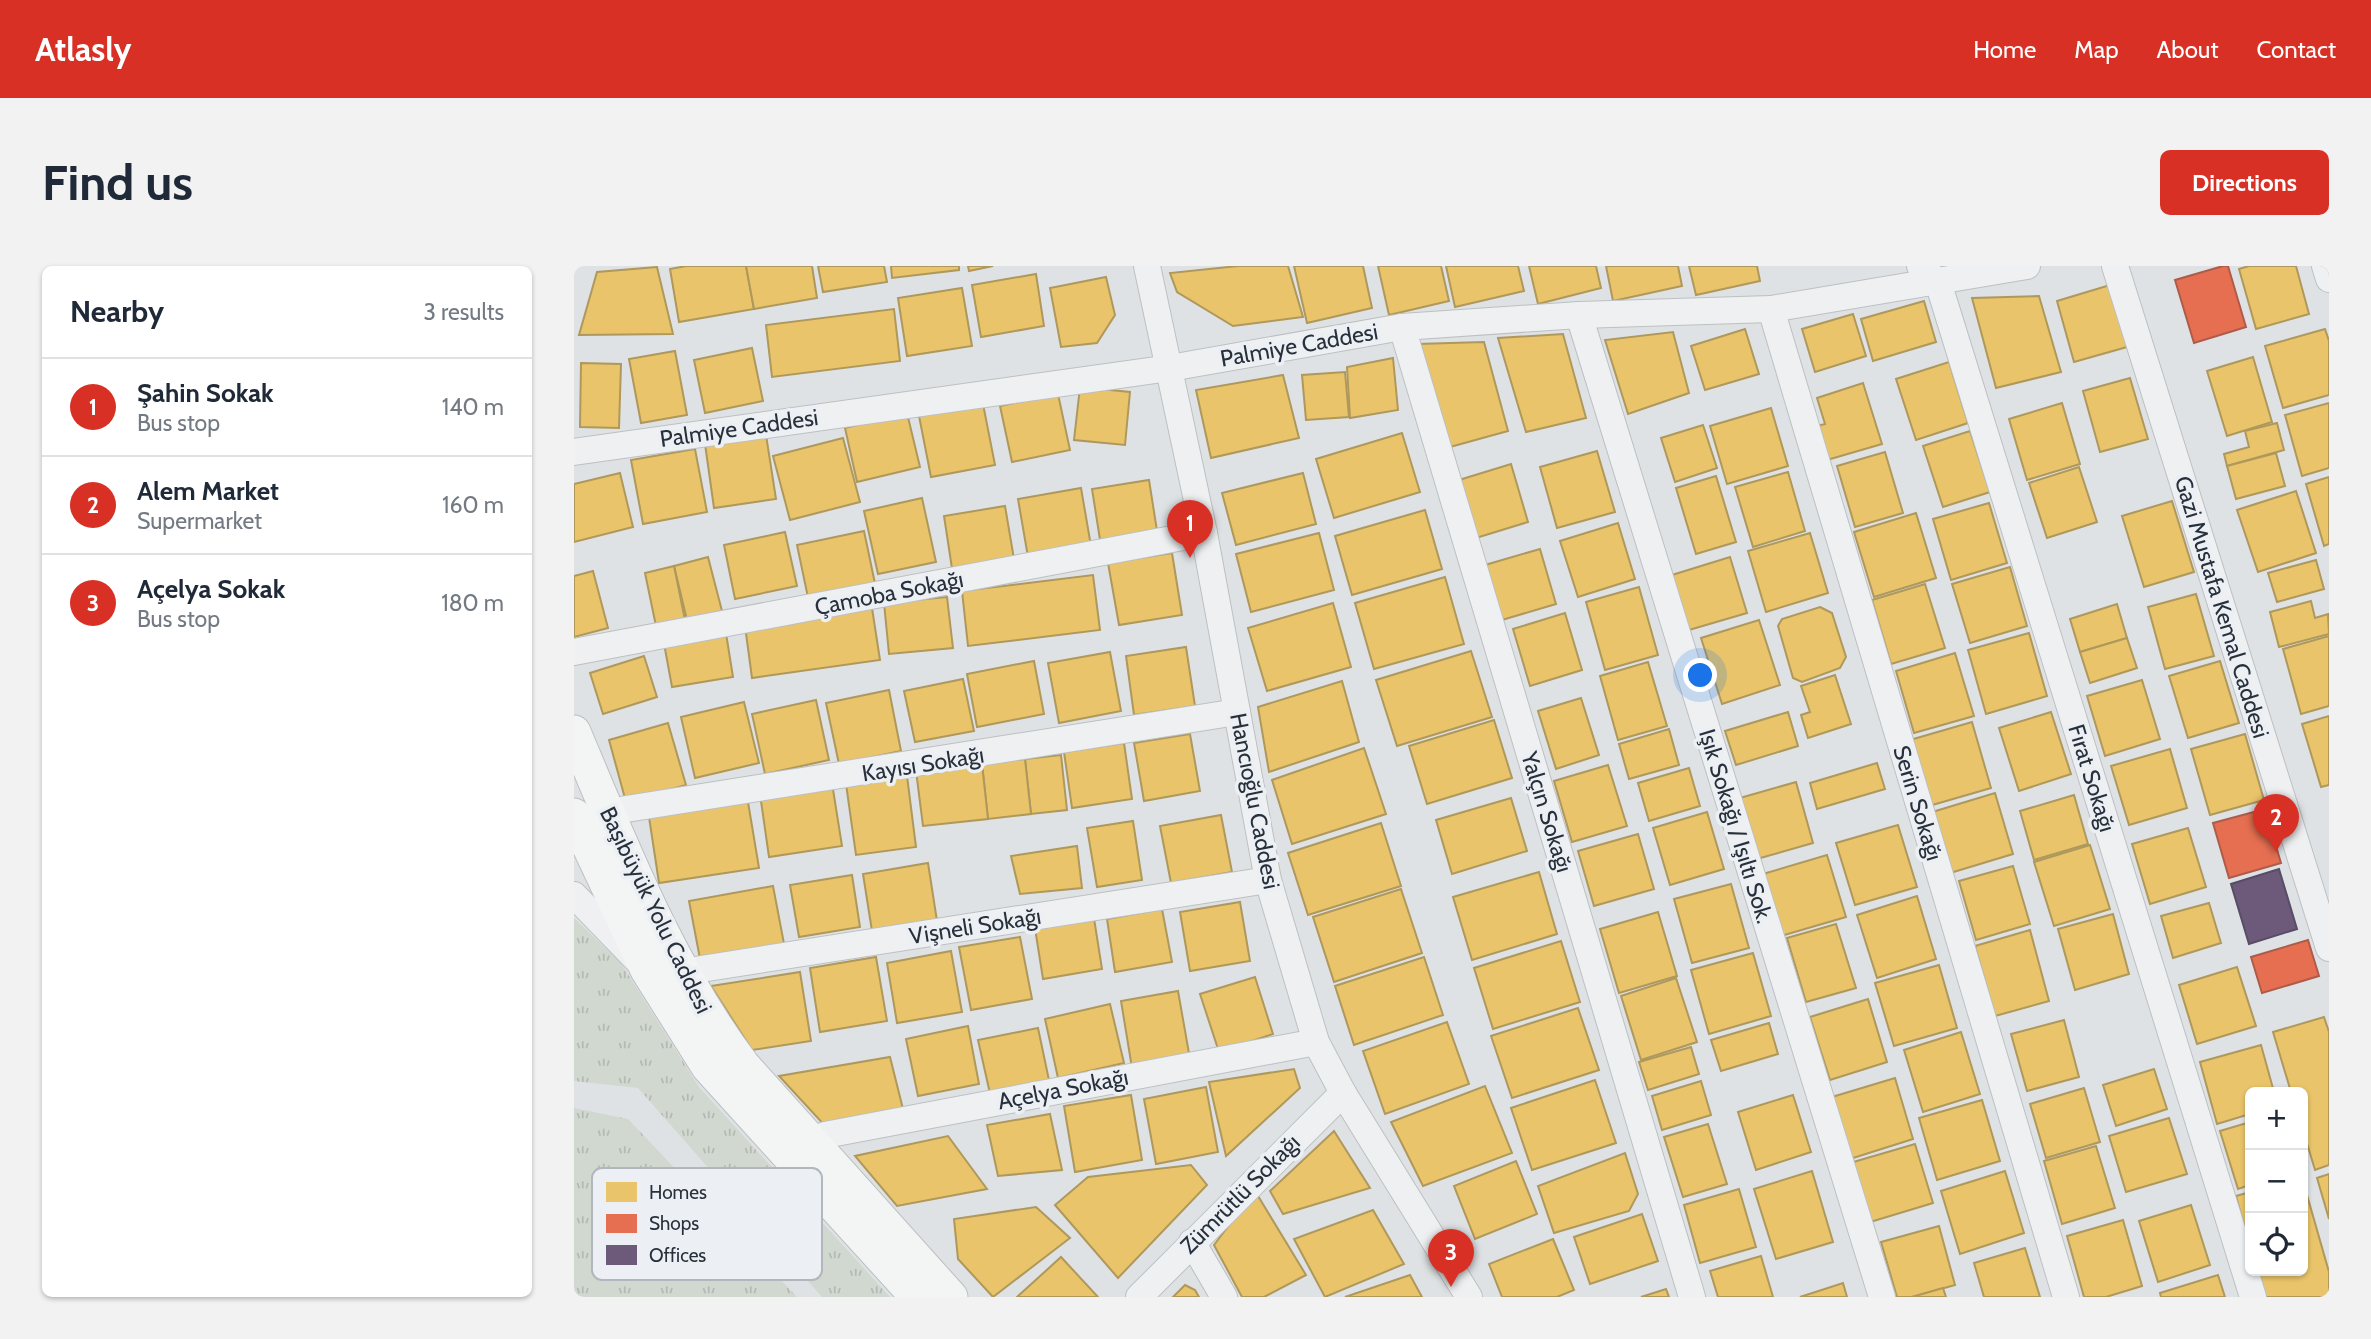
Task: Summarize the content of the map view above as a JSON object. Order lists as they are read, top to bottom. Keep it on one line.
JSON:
{"streets":{"main road":["Başıbüyük Yolu Caddesi"],"street":["Palmiye Caddesi","Çamoba Sokağı","Gazi Mustafa Kemal Caddesi","Kayısı Sokağı","Fırat Sokağı","Hancıoğlu Caddesi","Serin Sokağı","Yalçın Sokağı","Işık Sokağı / Işıltı Sok.","Vişneli Sokağı","Açelya Sokağı","Zümrütlü Sokağı"]},"crossings":[["Palmiye Caddesi","Fırat Sokağı"],["Palmiye Caddesi","Hancıoğlu Caddesi"],["Palmiye Caddesi","Serin Sokağı"],["Palmiye Caddesi","Yalçın Sokağı"],["Palmiye Caddesi","Işık Sokağı / Işıltı Sok."],["Çamoba Sokağı","Hancıoğlu Caddesi"],["Kayısı Sokağı","Hancıoğlu Caddesi"],["Kayısı Sokağı","Başıbüyük Yolu Caddesi"],["Hancıoğlu Caddesi","Vişneli Sokağı"],["Hancıoğlu Caddesi","Açelya Sokağı"],["Hancıoğlu Caddesi","Zümrütlü Sokağı"],["Başıbüyük Yolu Caddesi","Vişneli Sokağı"],["Başıbüyük Yolu Caddesi","Açelya Sokağı"]],"legend":["Homes","Shops","Offices"],"page":{"header":"Atlasly","nav":["Home","Map","About","Contact"],"buttons":"Directions","title":"Find us","heading":["Nearby","3 results"],"list":[{"mark":"1","name":"Şahin Sokak","note":"Bus stop","value":"140 m"},{"mark":"2","name":"Alem Market","note":"Supermarket","value":"160 m"},{"mark":"3","name":"Açelya Sokak","note":"Bus stop","value":"180 m"}],"pins":["1","2","3"],"map_buttons":["+","−"]}}
